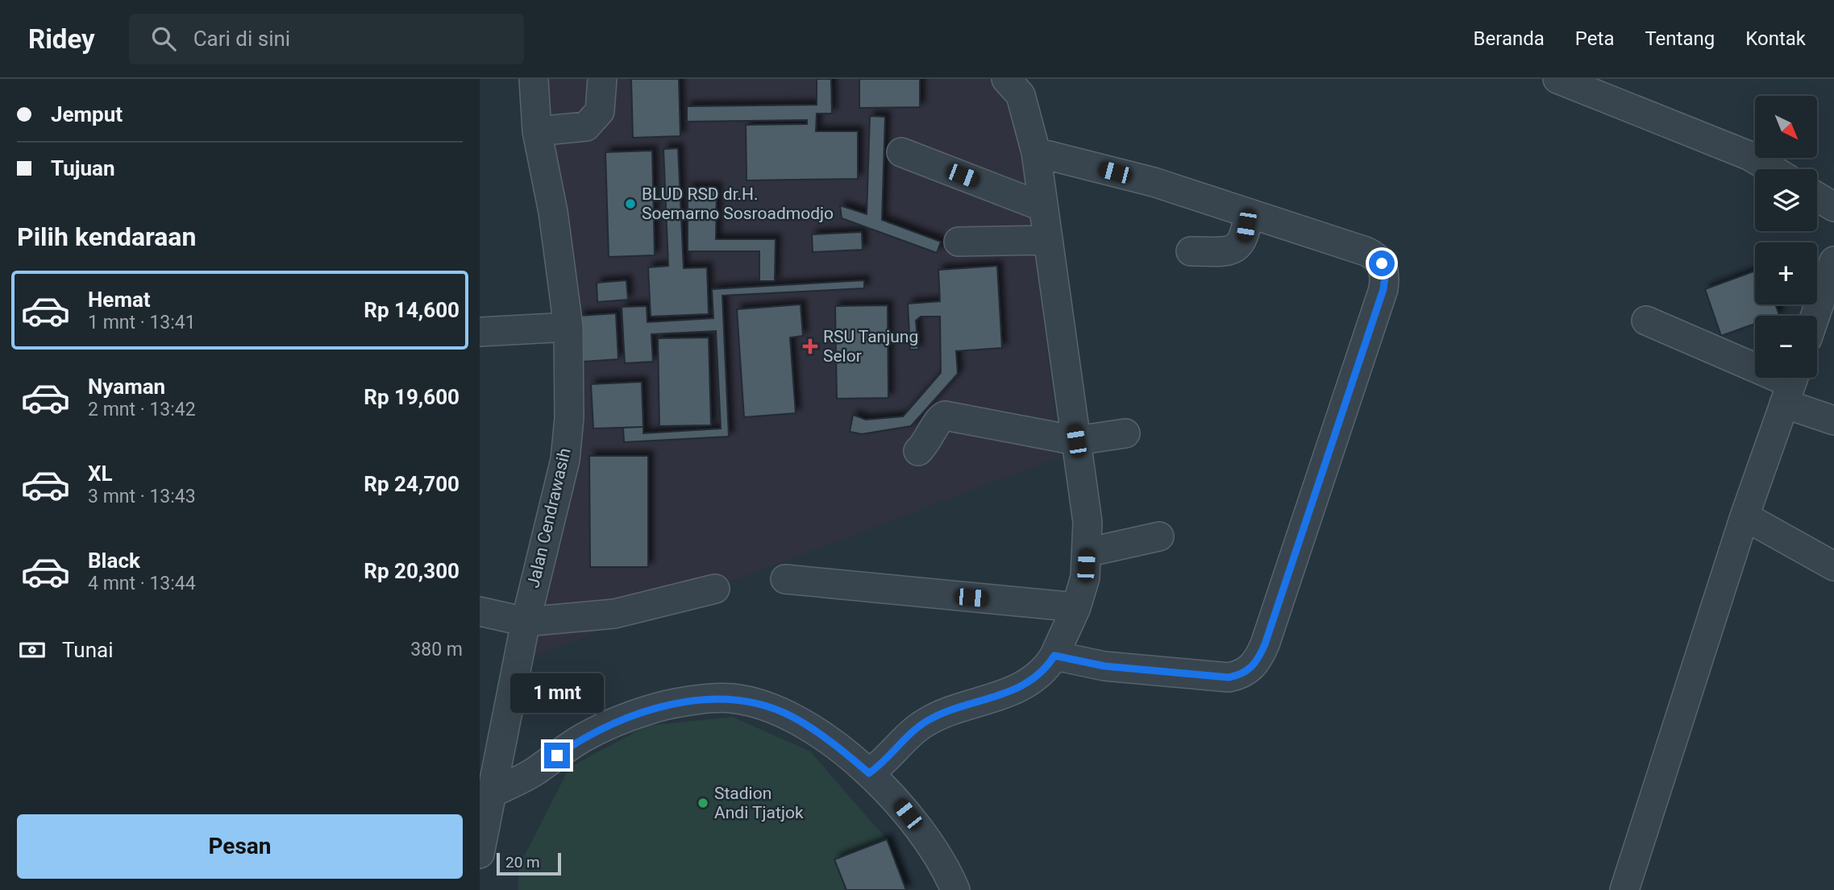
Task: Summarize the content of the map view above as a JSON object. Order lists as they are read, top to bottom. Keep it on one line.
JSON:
{"streets":{"street":["Jalan Cendrawasih"]},"places":{"other":["BLUD RSD dr.H. Soemarno Sosroadmodjo","Stadion Andi Tjatjok"],"health":["RSU Tanjung Selor"]},"scale_bar":"20 m","north":"bottom right","page":{"header":"Ridey","search":"Cari di sini","nav":["Beranda","Peta","Tentang","Kontak"],"banner":["Jemput","Tujuan"],"map_buttons":["+","−"],"heading":"Pilih kendaraan","list":[{"name":"Hemat","note":"1 mnt · 13:41","value":"Rp 14,600"},{"name":"Nyaman","note":"2 mnt · 13:42","value":"Rp 19,600"},{"name":"XL","note":"3 mnt · 13:43","value":"Rp 24,700"},{"name":"Black","note":"4 mnt · 13:44","value":"Rp 20,300"}],"pay":["Tunai","380 m"],"bubble":"1 mnt","buttons":"Pesan","scale":"20 m"}}
